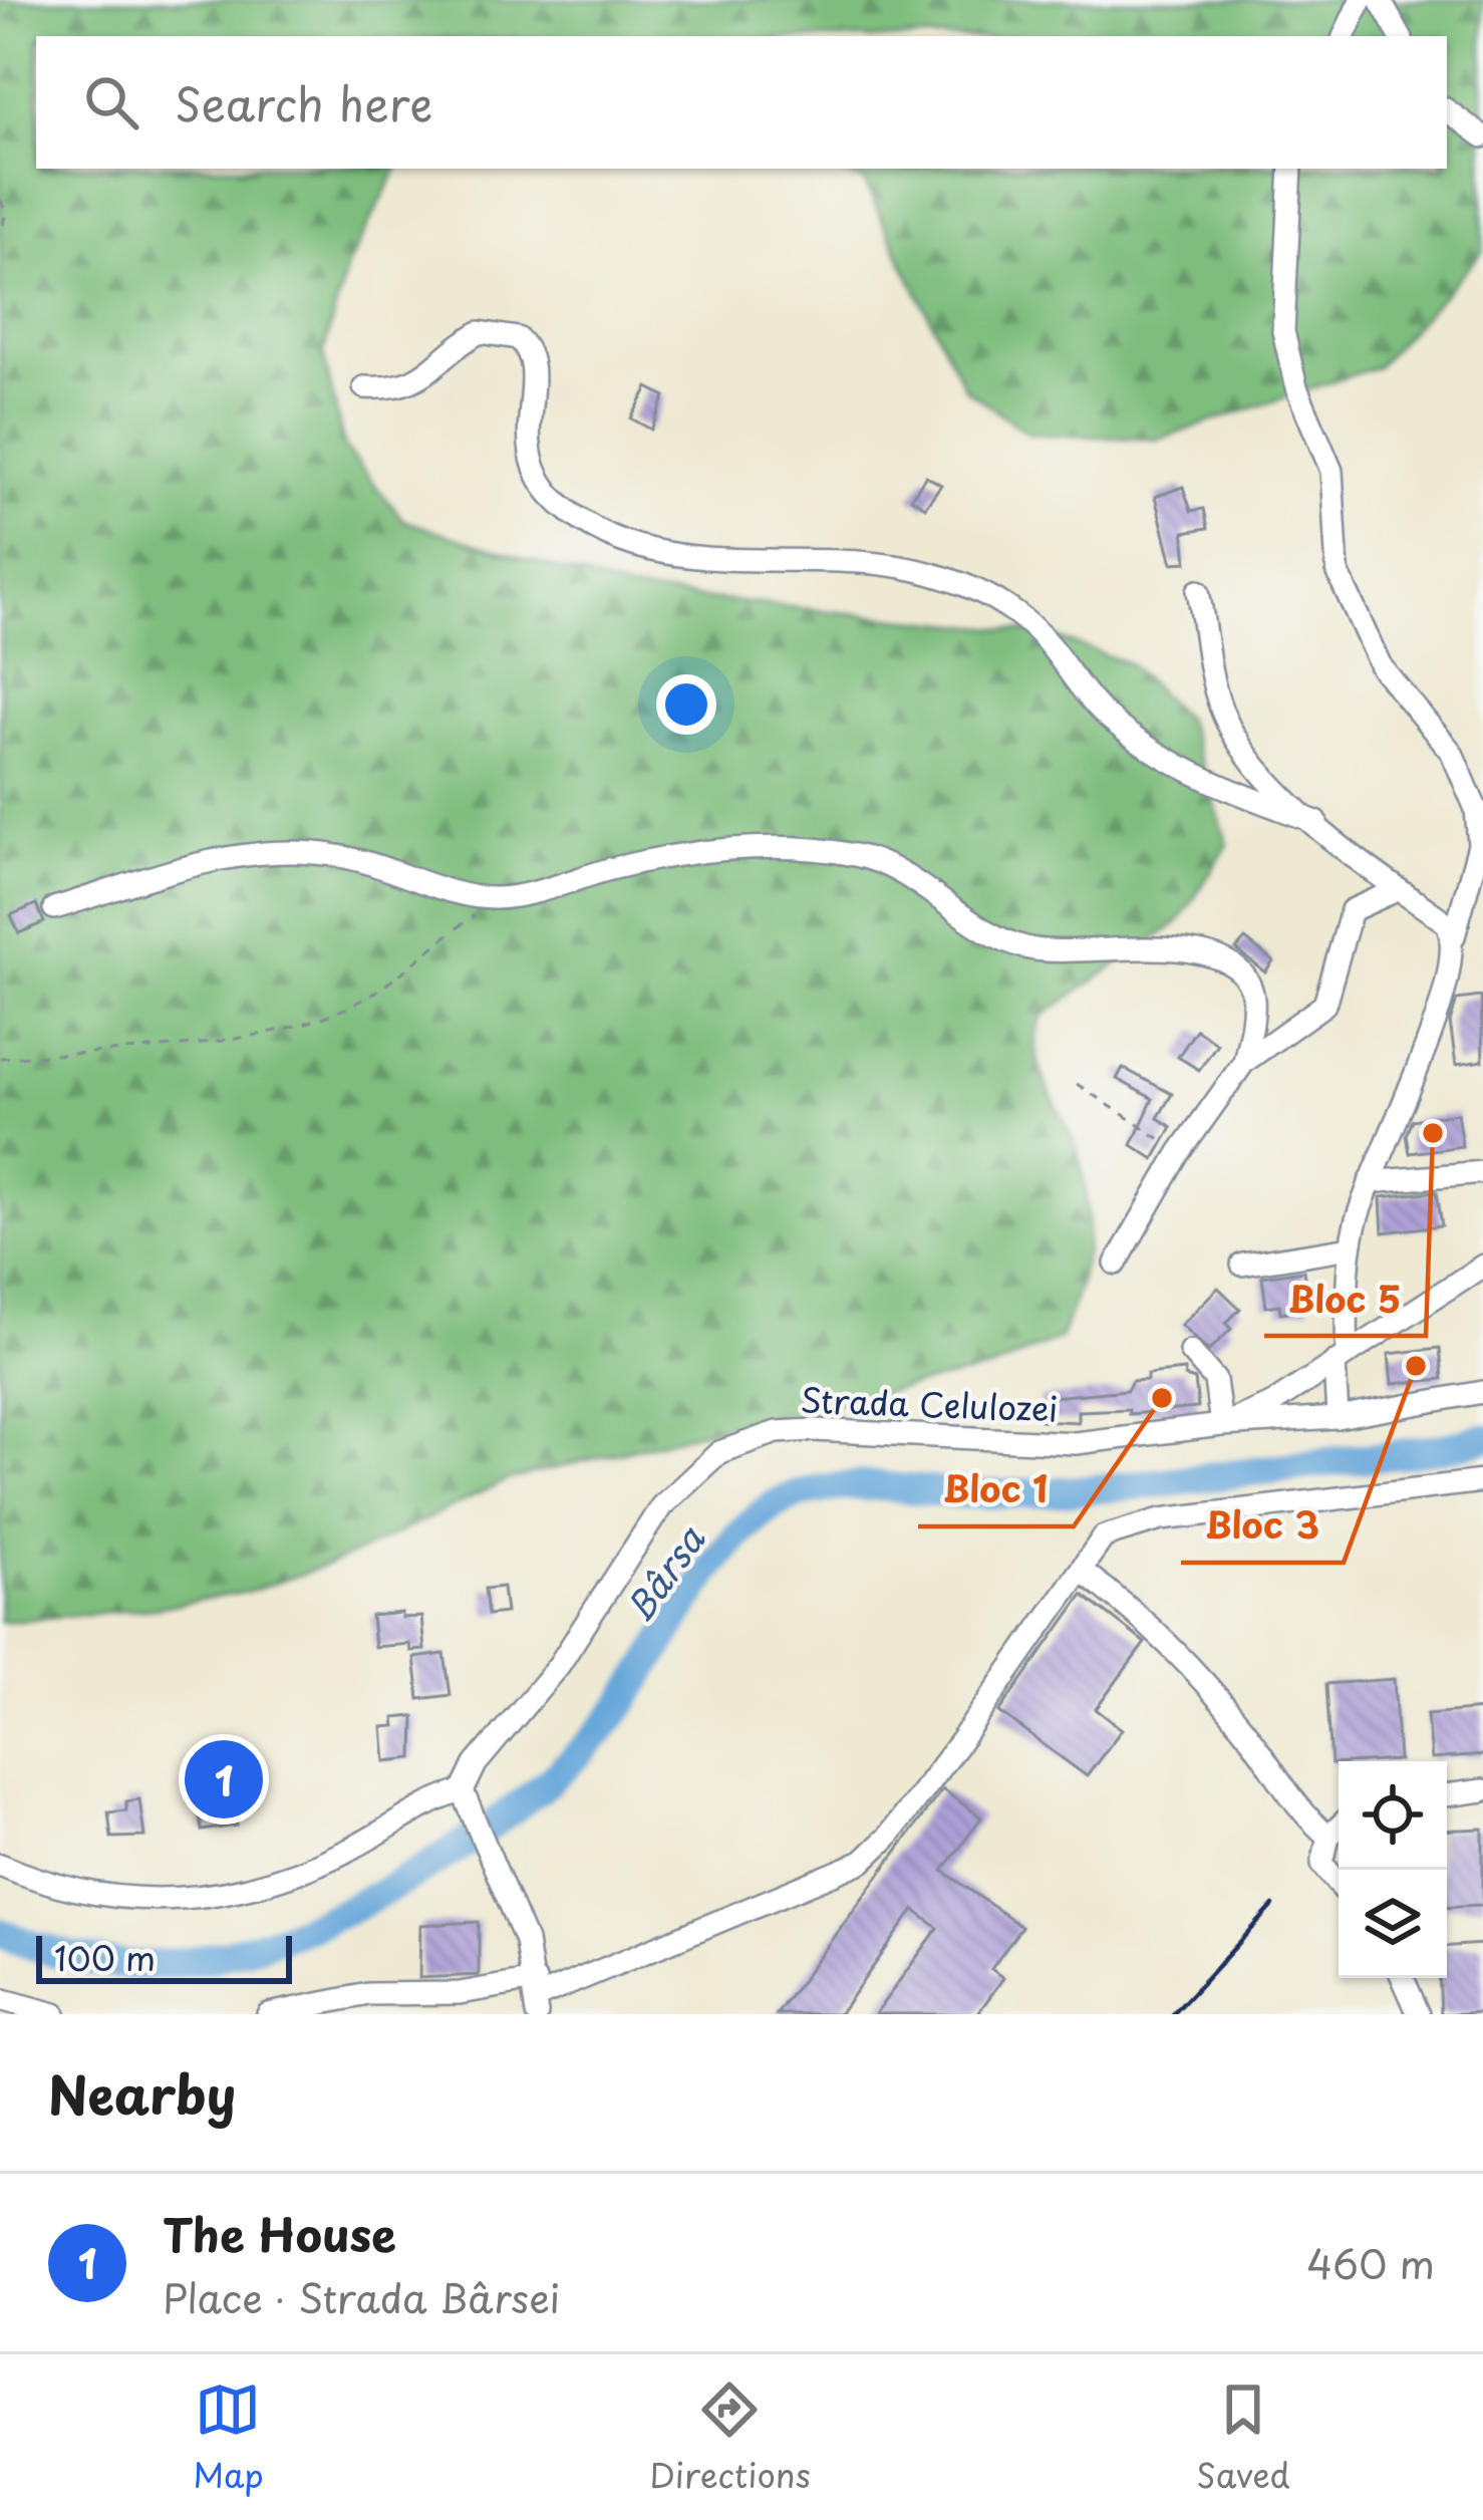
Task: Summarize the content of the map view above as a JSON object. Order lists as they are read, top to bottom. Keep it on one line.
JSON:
{"streets":{"street":["Strada Celulozei"]},"water":["Bârsa"],"places":["Bloc 5","Bloc 3","Bloc 1"],"scale_bar":"100 m","page":{"search":"Search here","pins":"1","scale":"100 m","heading":"Nearby","list":[{"mark":"1","name":"The House","note":"Place · Strada Bârsei","value":"460 m"}],"nav":["Map","Directions","Saved"]}}
